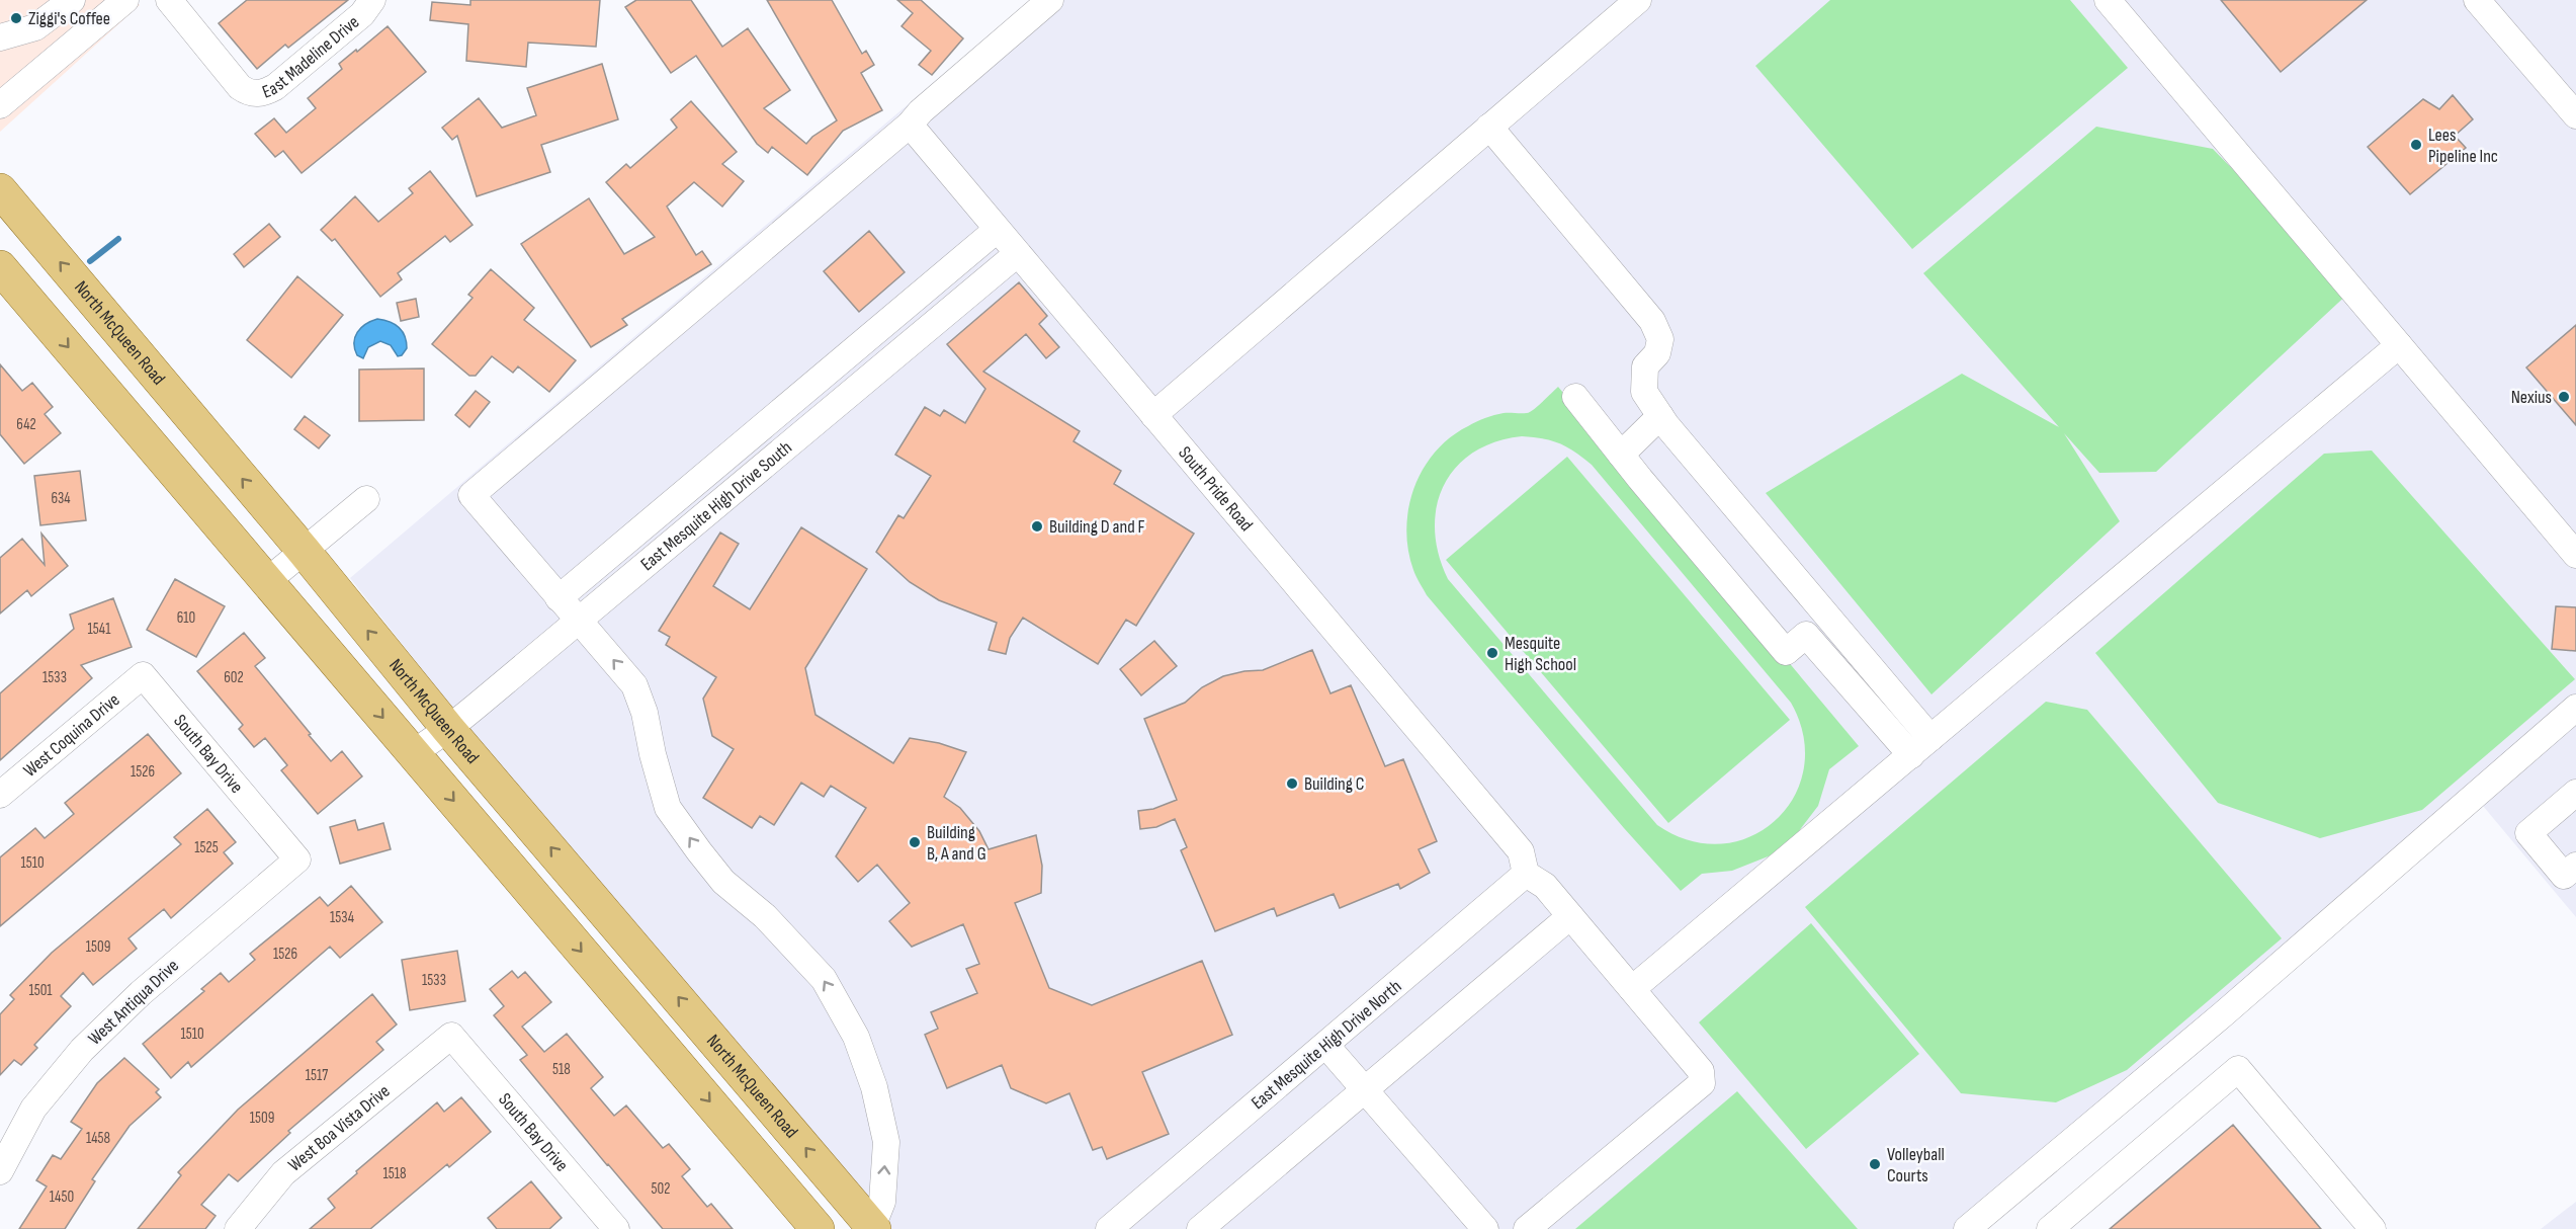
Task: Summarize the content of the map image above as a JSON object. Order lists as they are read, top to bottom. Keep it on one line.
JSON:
{"streets":{"main road":["North McQueen Road"],"street":["East Madeline Drive","South Pride Road","East Mesquite High Drive South","West Coquina Drive","South Bay Drive","West Antiqua Drive","East Mesquite High Drive North","West Boa Vista Drive"]},"crossings":[["North McQueen Road","East Mesquite High Drive South"],["South Pride Road","East Mesquite High Drive South"],["South Pride Road","East Mesquite High Drive North"],["West Coquina Drive","South Bay Drive"],["South Bay Drive","West Antiqua Drive"],["South Bay Drive","West Boa Vista Drive"]],"places":["Ziggi's Coffee","Lees Pipeline Inc","Nexius","Building D and F","Mesquite High School","Building C","Building B, A and G","Volleyball Courts"],"house_numbers":["642","634","610","1541","1533","602","1526","1525","1510","1534","1509","1526","1533","1501","1510","518","1517","1509","1458","1518","502","1450"]}
